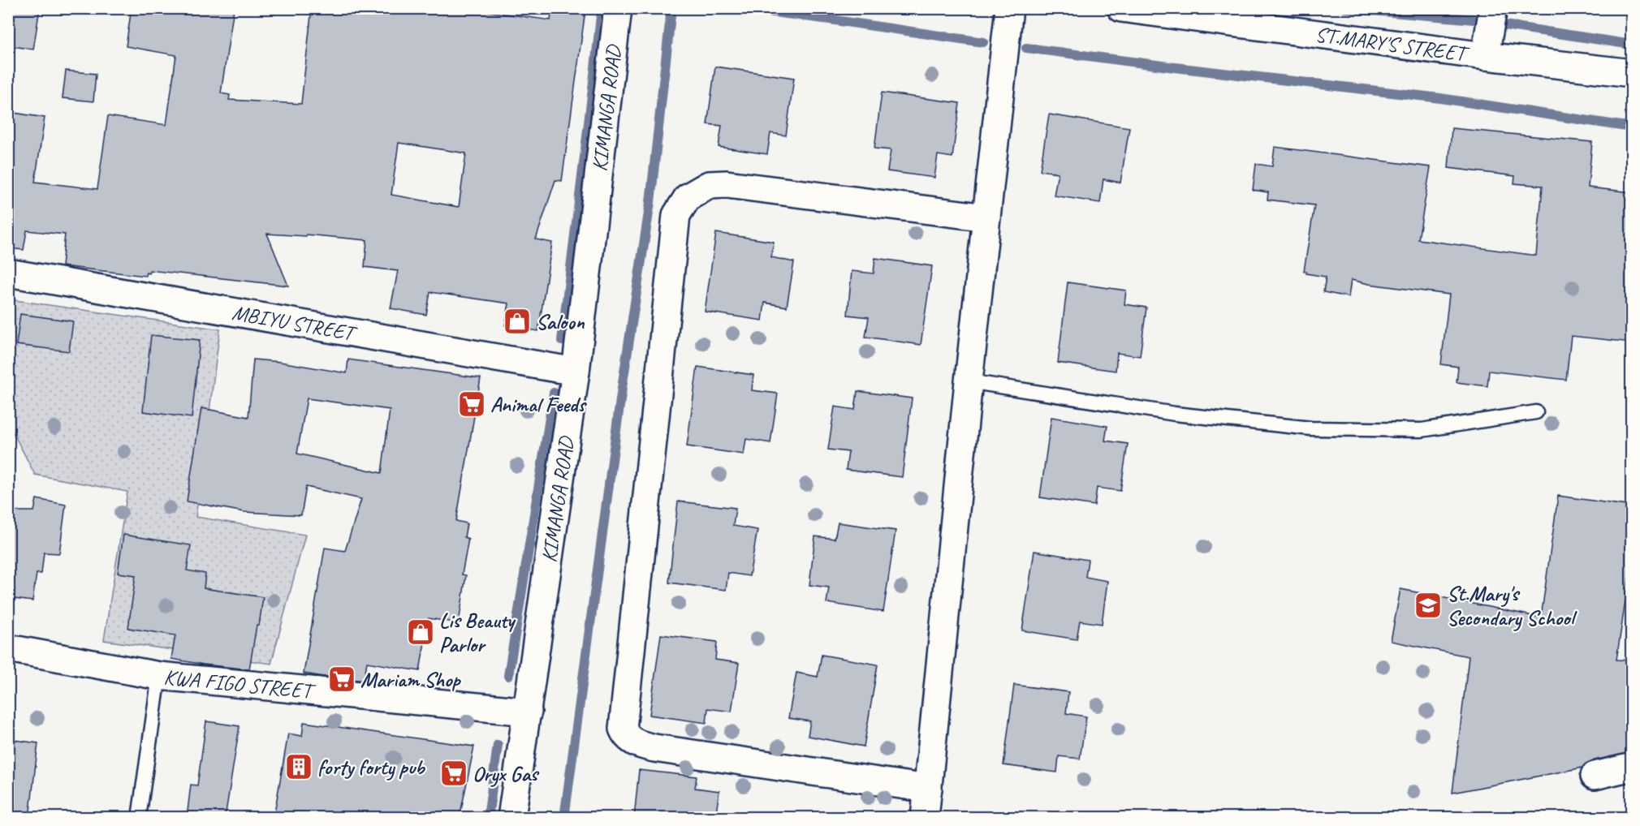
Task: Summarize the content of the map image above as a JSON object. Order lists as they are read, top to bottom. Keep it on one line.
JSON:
{"streets":{"street":["ST.MARY'S STREET","KIMANGA ROAD","MBIYU STREET","KWA FIGO STREET"]},"crossings":[["KIMANGA ROAD","MBIYU STREET"],["KIMANGA ROAD","KWA FIGO STREET"]],"places":{"shop":["Saloon","Lis Beauty Parlor"],"supermarket":["Animal Feeds","Mariam Shop","Oryx Gas"],"school or university":["St.Mary's Secondary School"],"building":["forty forty pub"]}}
